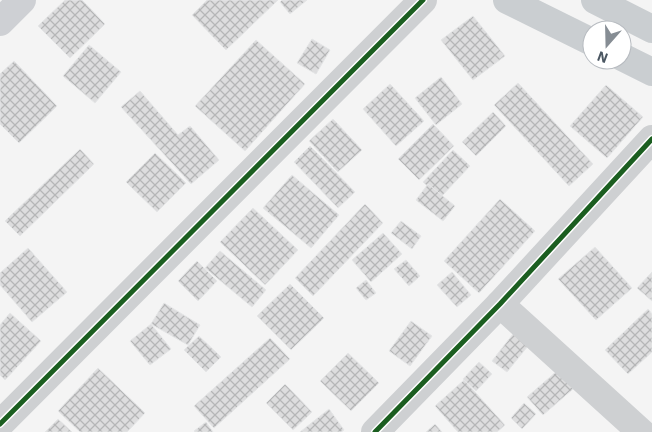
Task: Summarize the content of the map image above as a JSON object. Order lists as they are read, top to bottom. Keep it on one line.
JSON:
{"north":"bottom"}
